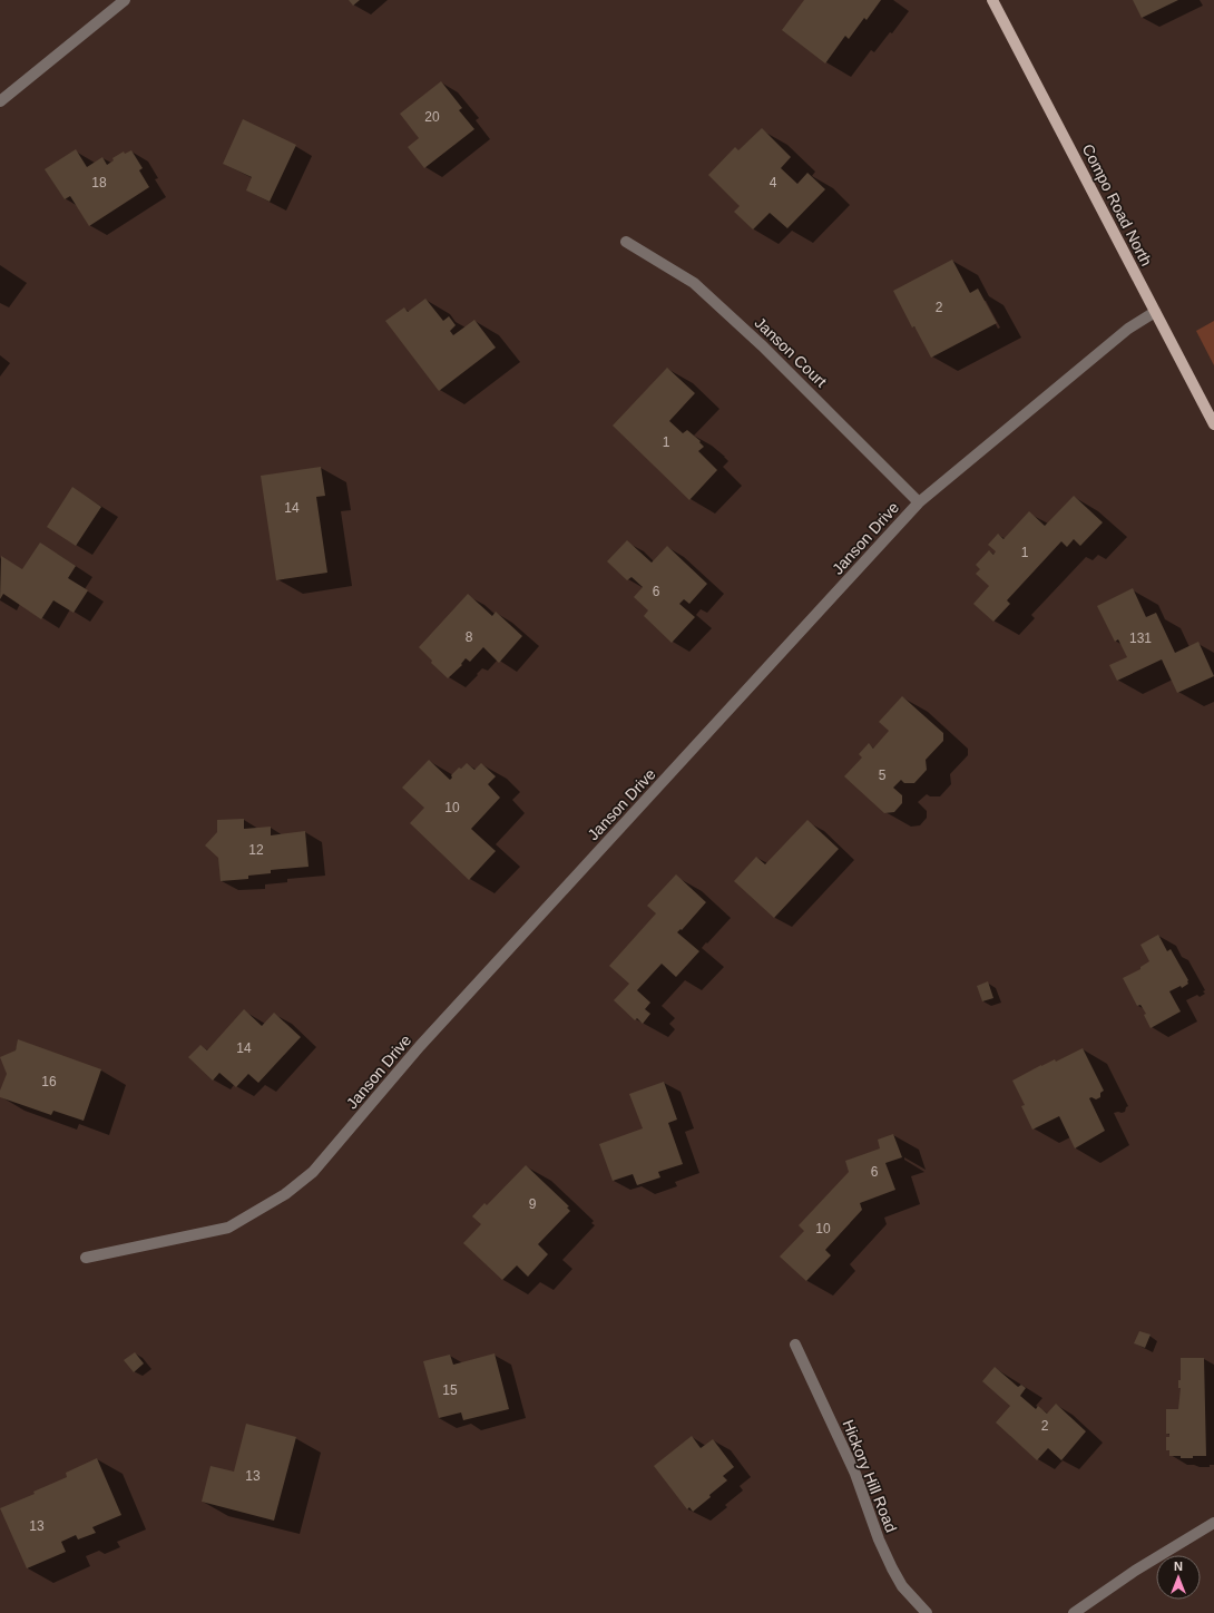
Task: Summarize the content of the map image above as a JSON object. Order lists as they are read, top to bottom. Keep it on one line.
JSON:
{"streets":{"main road":["Compo Road North"],"street":["Janson Court","Janson Drive","Hickory Hill Road"]},"crossings":[["Compo Road North","Janson Drive"],["Janson Court","Janson Drive"]],"house_numbers":["20","18","4","2","1","14","1","6","8","131","5","10","12","14","16","6","9","10","15","2","13","13"],"north":"top"}
